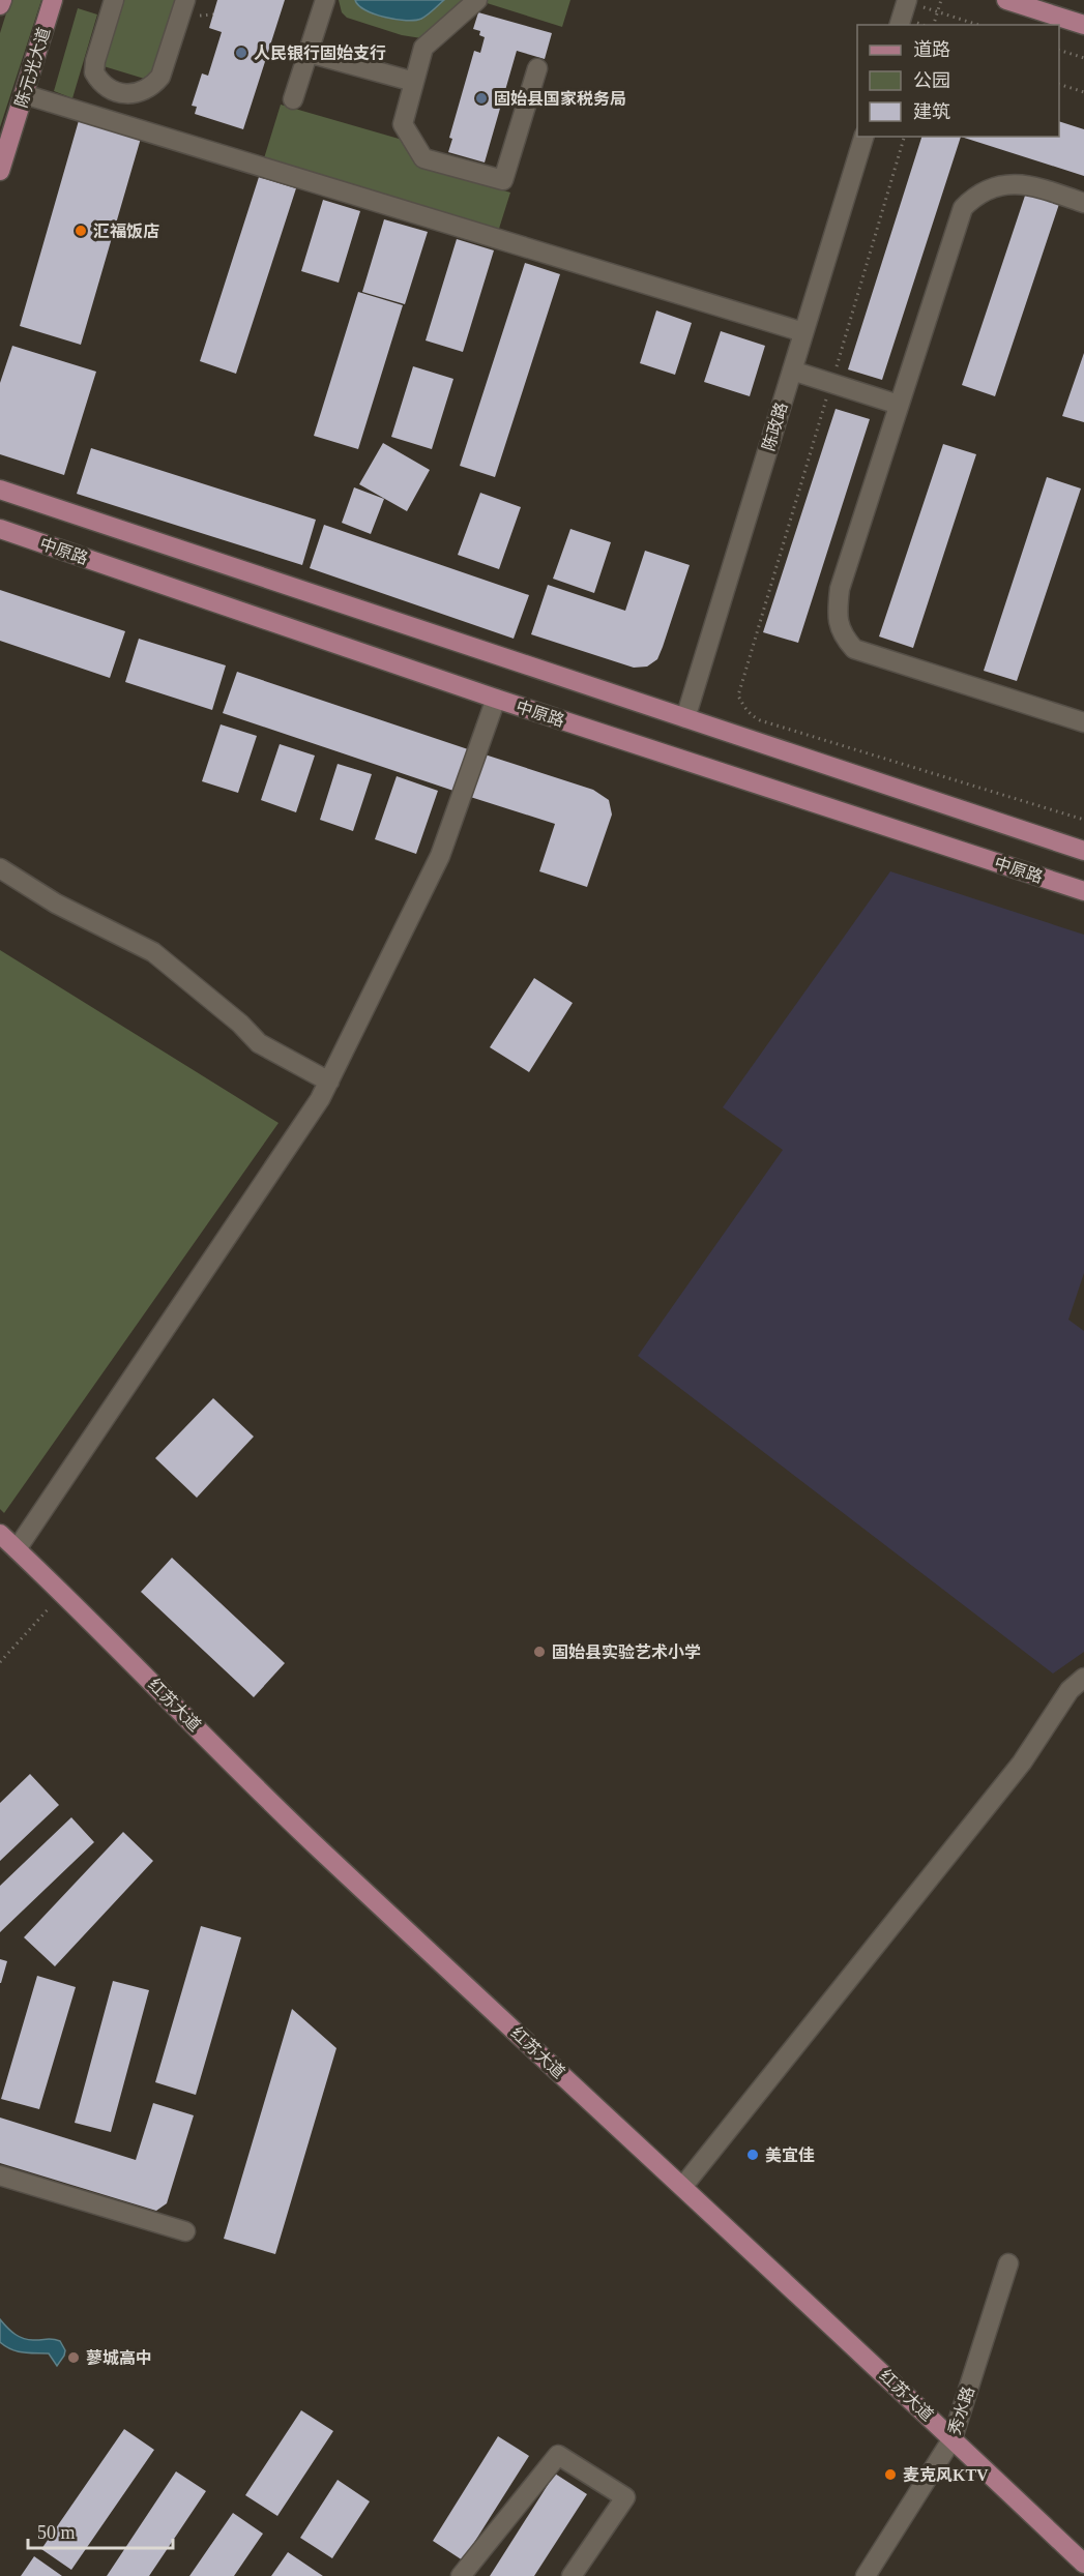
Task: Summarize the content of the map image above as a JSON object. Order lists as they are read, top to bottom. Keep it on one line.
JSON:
{"streets":{"main road":["陈元光大道","中原路","红苏大道"],"street":["陈政路","秀水路"]},"crossings":[["红苏大道","秀水路"]],"places":["人民银行固始支行","固始县国家税务局","汇福饭店","固始县实验艺术小学","美宜佳","蓼城高中","麦克风KTV"],"legend":["道路","公园","建筑"],"scale_bar":"50 m"}
